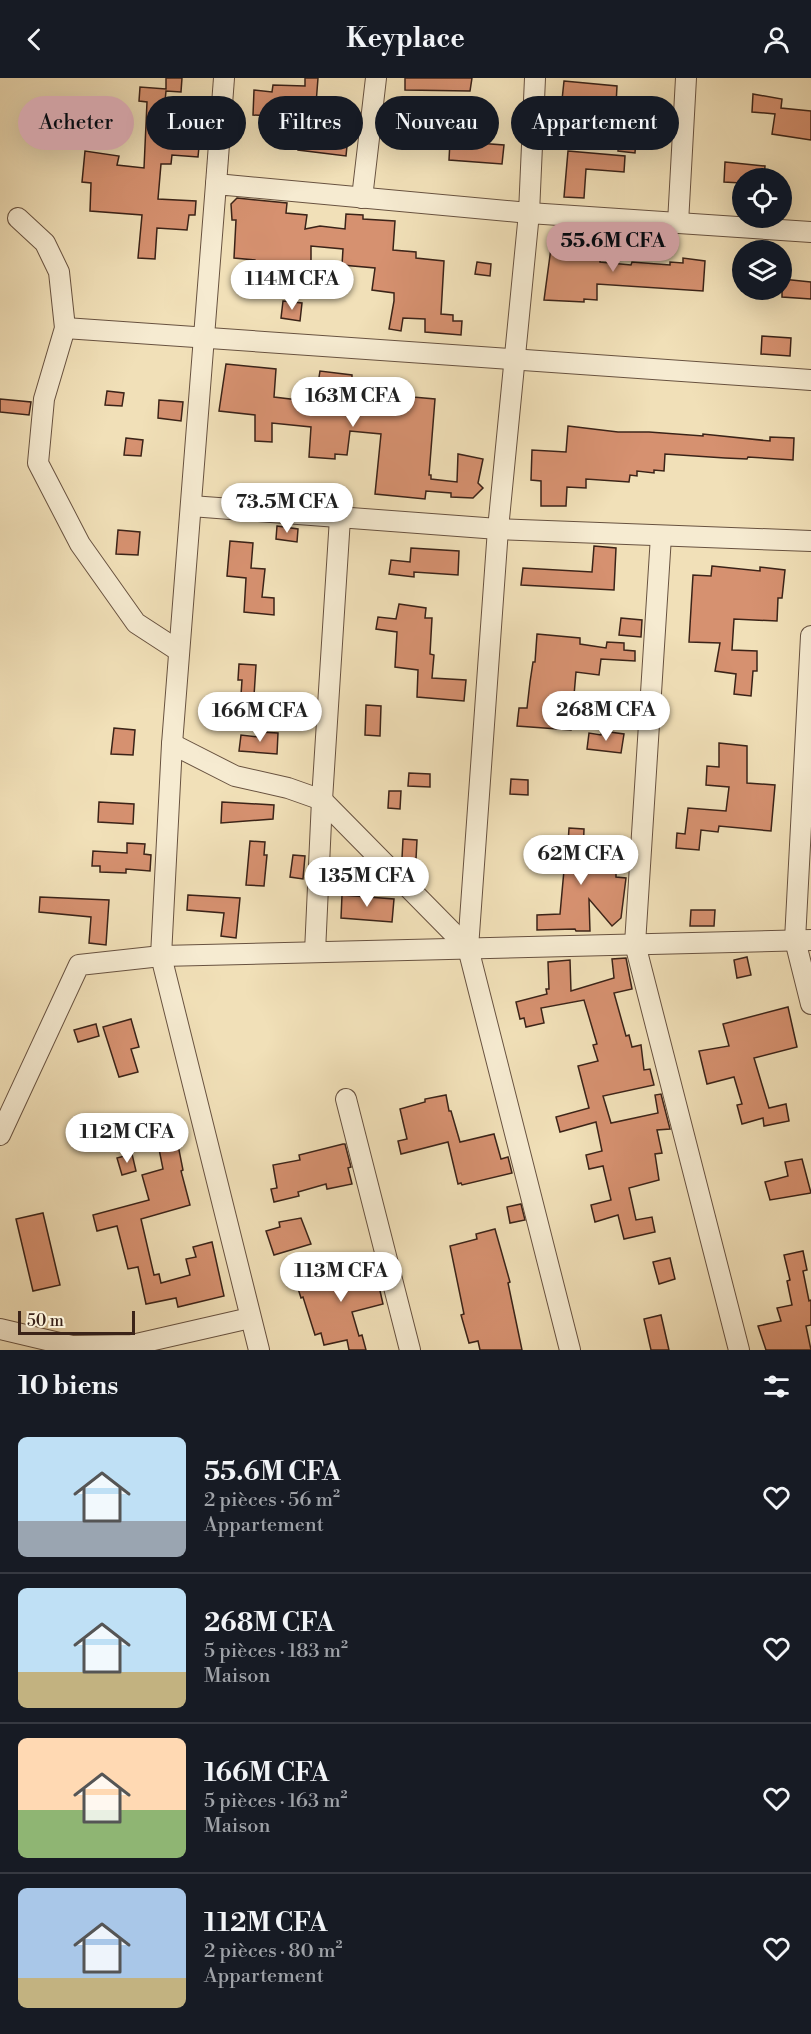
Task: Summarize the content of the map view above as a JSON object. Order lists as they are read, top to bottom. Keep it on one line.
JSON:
{"scale_bar":"50 m","page":{"header":"Keyplace","chip":["Acheter","Louer","Filtres","Nouveau","Appartement"],"price":["55.6M CFA","114M CFA","163M CFA","73.5M CFA","268M CFA","166M CFA","62M CFA","135M CFA","112M CFA","113M CFA"],"scale":"50 m","heading":"10 biens","list":[{"name":"55.6M CFA","note":"2 pièces · 56 m² · Appartement"},{"name":"268M CFA","note":"5 pièces · 183 m² · Maison"},{"name":"166M CFA","note":"5 pièces · 163 m² · Maison"},{"name":"112M CFA","note":"2 pièces · 80 m² · Appartement"}]}}
